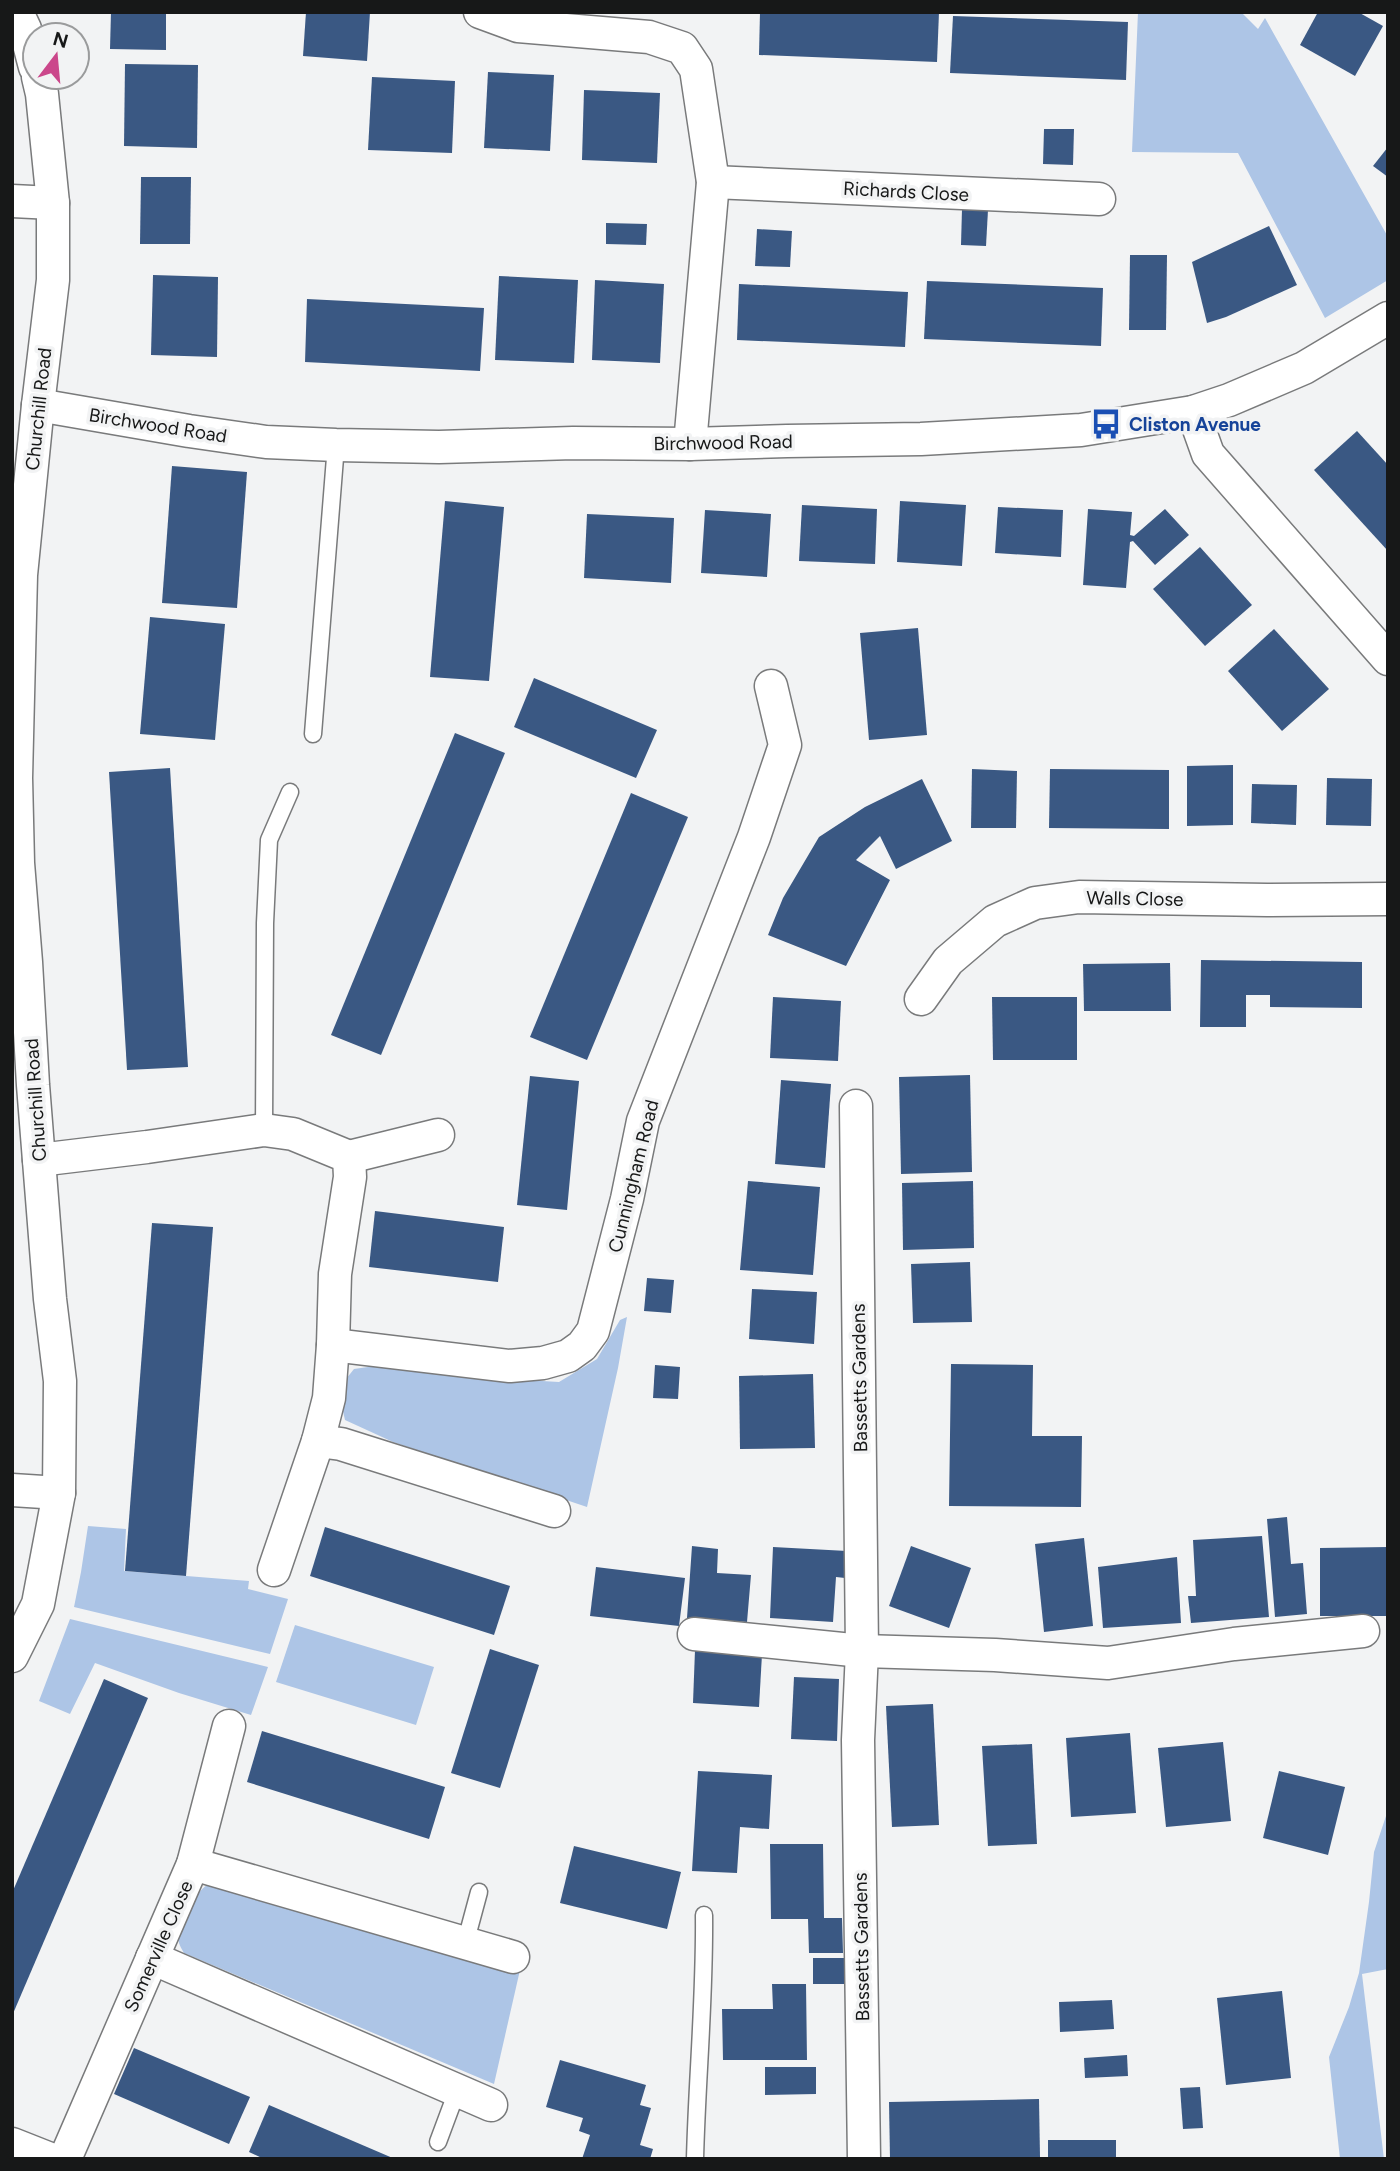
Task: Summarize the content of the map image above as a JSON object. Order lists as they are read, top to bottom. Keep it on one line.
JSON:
{"streets":{"street":["Richards Close","Churchill Road","Birchwood Road","Walls Close","Cunningham Road","Bassetts Gardens","Somerville Close"]},"crossings":[["Churchill Road","Birchwood Road"]],"places":{"bus stop":["Cliston Avenue"]},"north":"top"}
